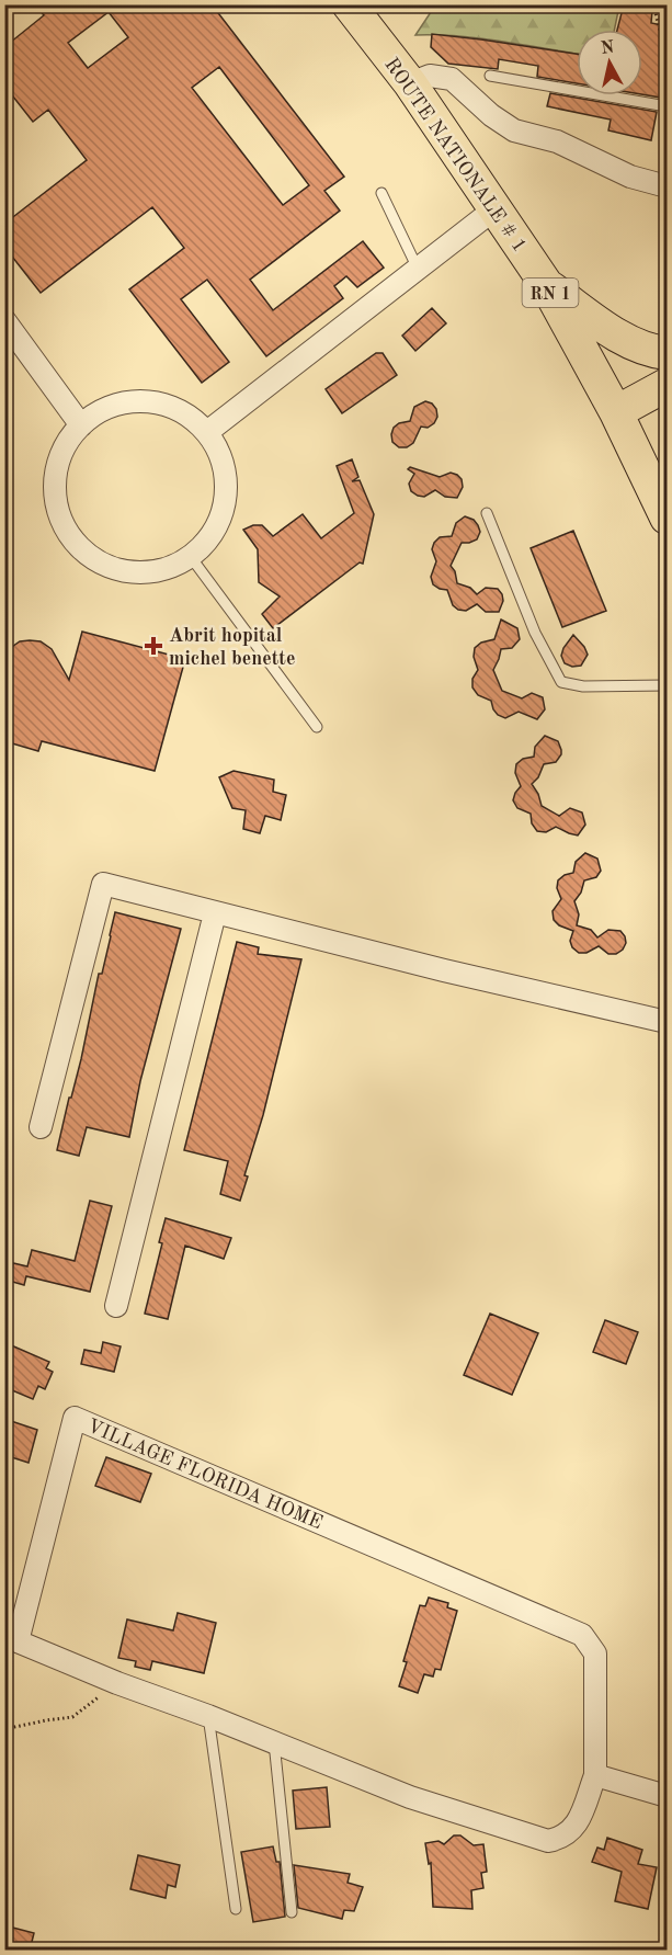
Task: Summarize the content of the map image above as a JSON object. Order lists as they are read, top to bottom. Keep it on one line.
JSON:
{"streets":{"main road":["ROUTE NATIONALE # 1","RN 1"],"street":["VILLAGE FLORIDA HOME"]},"places":{"health":["Abrit hopital michel benette"]},"north":"top"}
